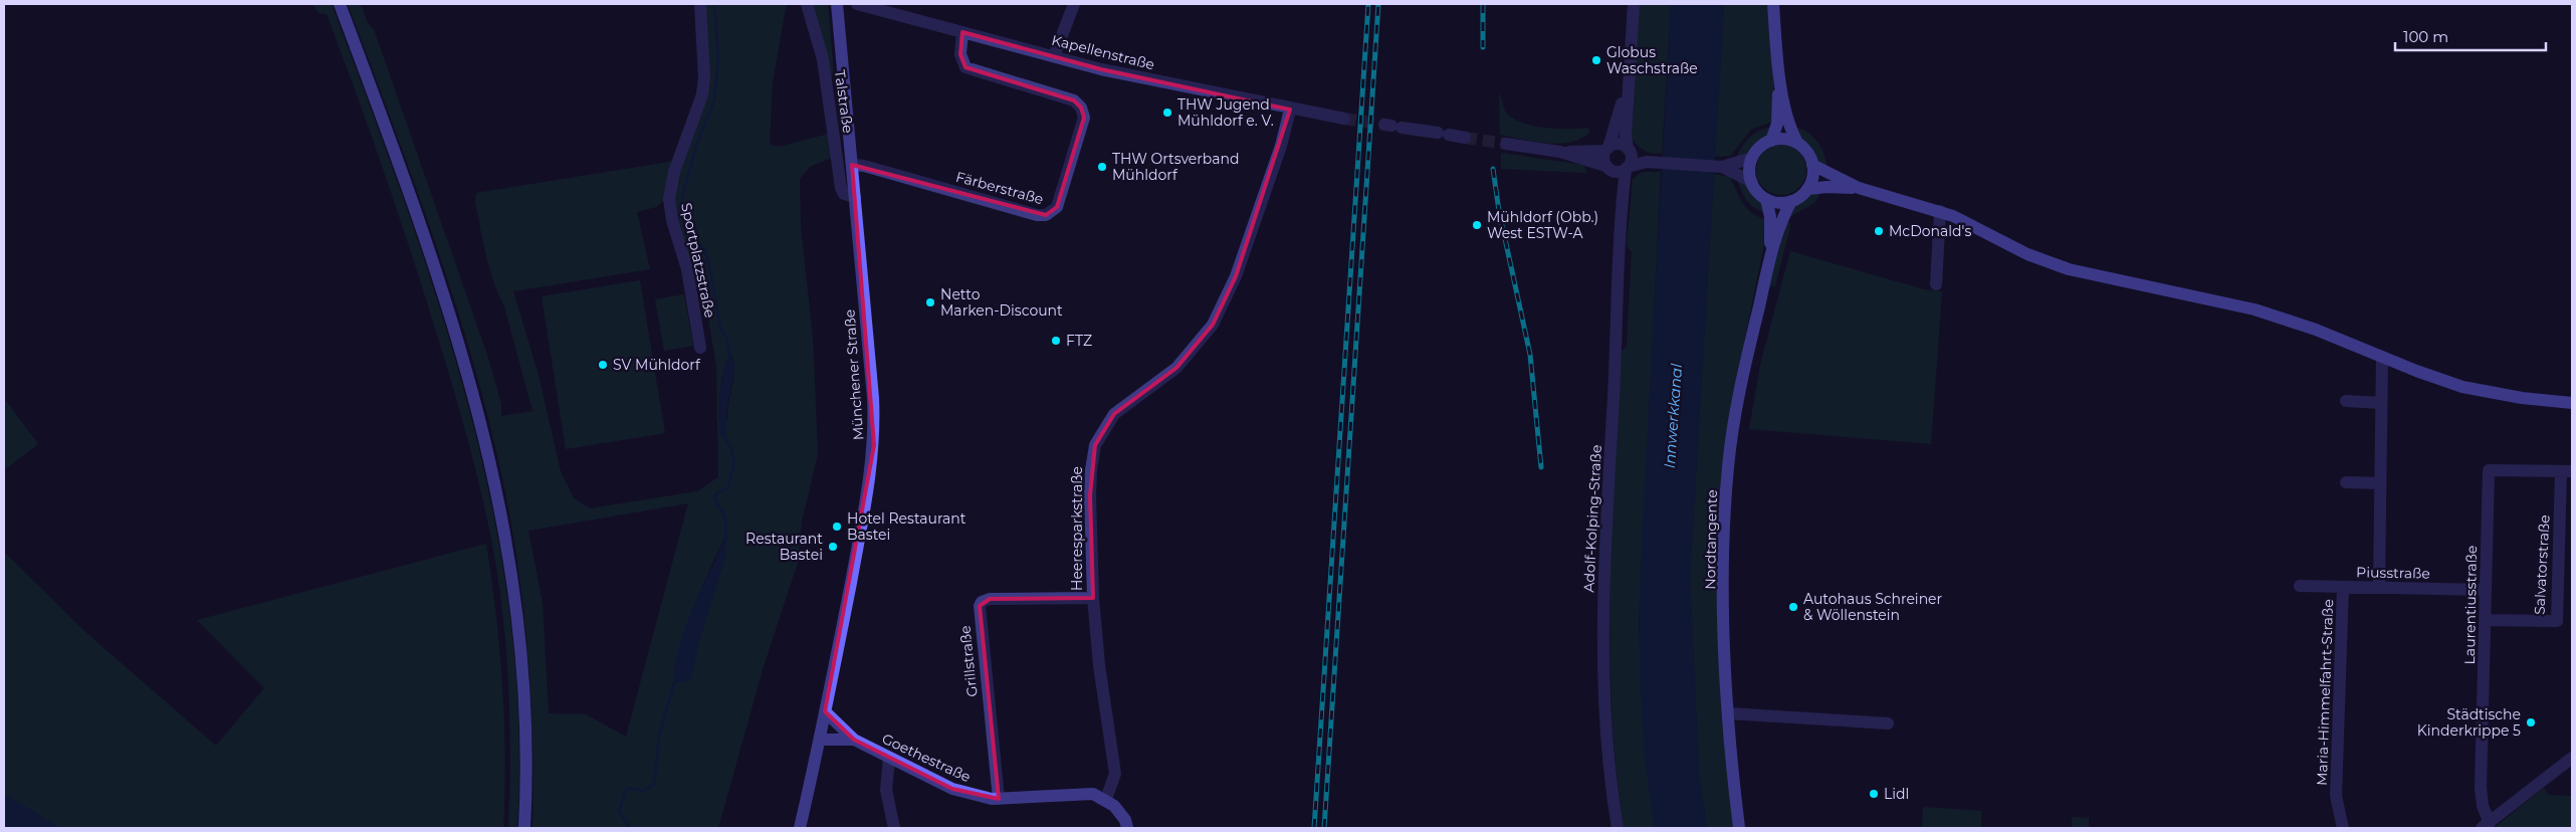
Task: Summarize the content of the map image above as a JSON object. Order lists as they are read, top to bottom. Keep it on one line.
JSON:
{"streets":{"street":["Kapellenstraße","Talstraße","Färberstraße","Sportplatzstraße","Münchener Straße","Adolf-Kolping-Straße","Heeresparkstraße","Nordtangente","Salvatorstraße","Piusstraße","Laurentiusstraße","Grillstraße","Maria-Himmelfahrt-Straße","Goethestraße"]},"crossings":[["Kapellenstraße","Färberstraße"],["Kapellenstraße","Heeresparkstraße"],["Talstraße","Münchener Straße"],["Färberstraße","Münchener Straße"],["Münchener Straße","Goethestraße"],["Heeresparkstraße","Grillstraße"],["Heeresparkstraße","Goethestraße"],["Salvatorstraße","Laurentiusstraße"],["Piusstraße","Laurentiusstraße"],["Piusstraße","Maria-Himmelfahrt-Straße"],["Grillstraße","Goethestraße"]],"water":["Innwerkkanal"],"places":["Globus Waschstraße","THW Jugend Mühldorf e. V.","THW Ortsverband Mühldorf","Mühldorf (Obb.) West ESTW-A","McDonald's","Netto Marken-Discount","FTZ","SV Mühldorf","Hotel Restaurant Bastei","Restaurant Bastei","Autohaus Schreiner & Wöllenstein","Städtische Kinderkrippe 5","Lidl"],"scale_bar":"100 m"}
